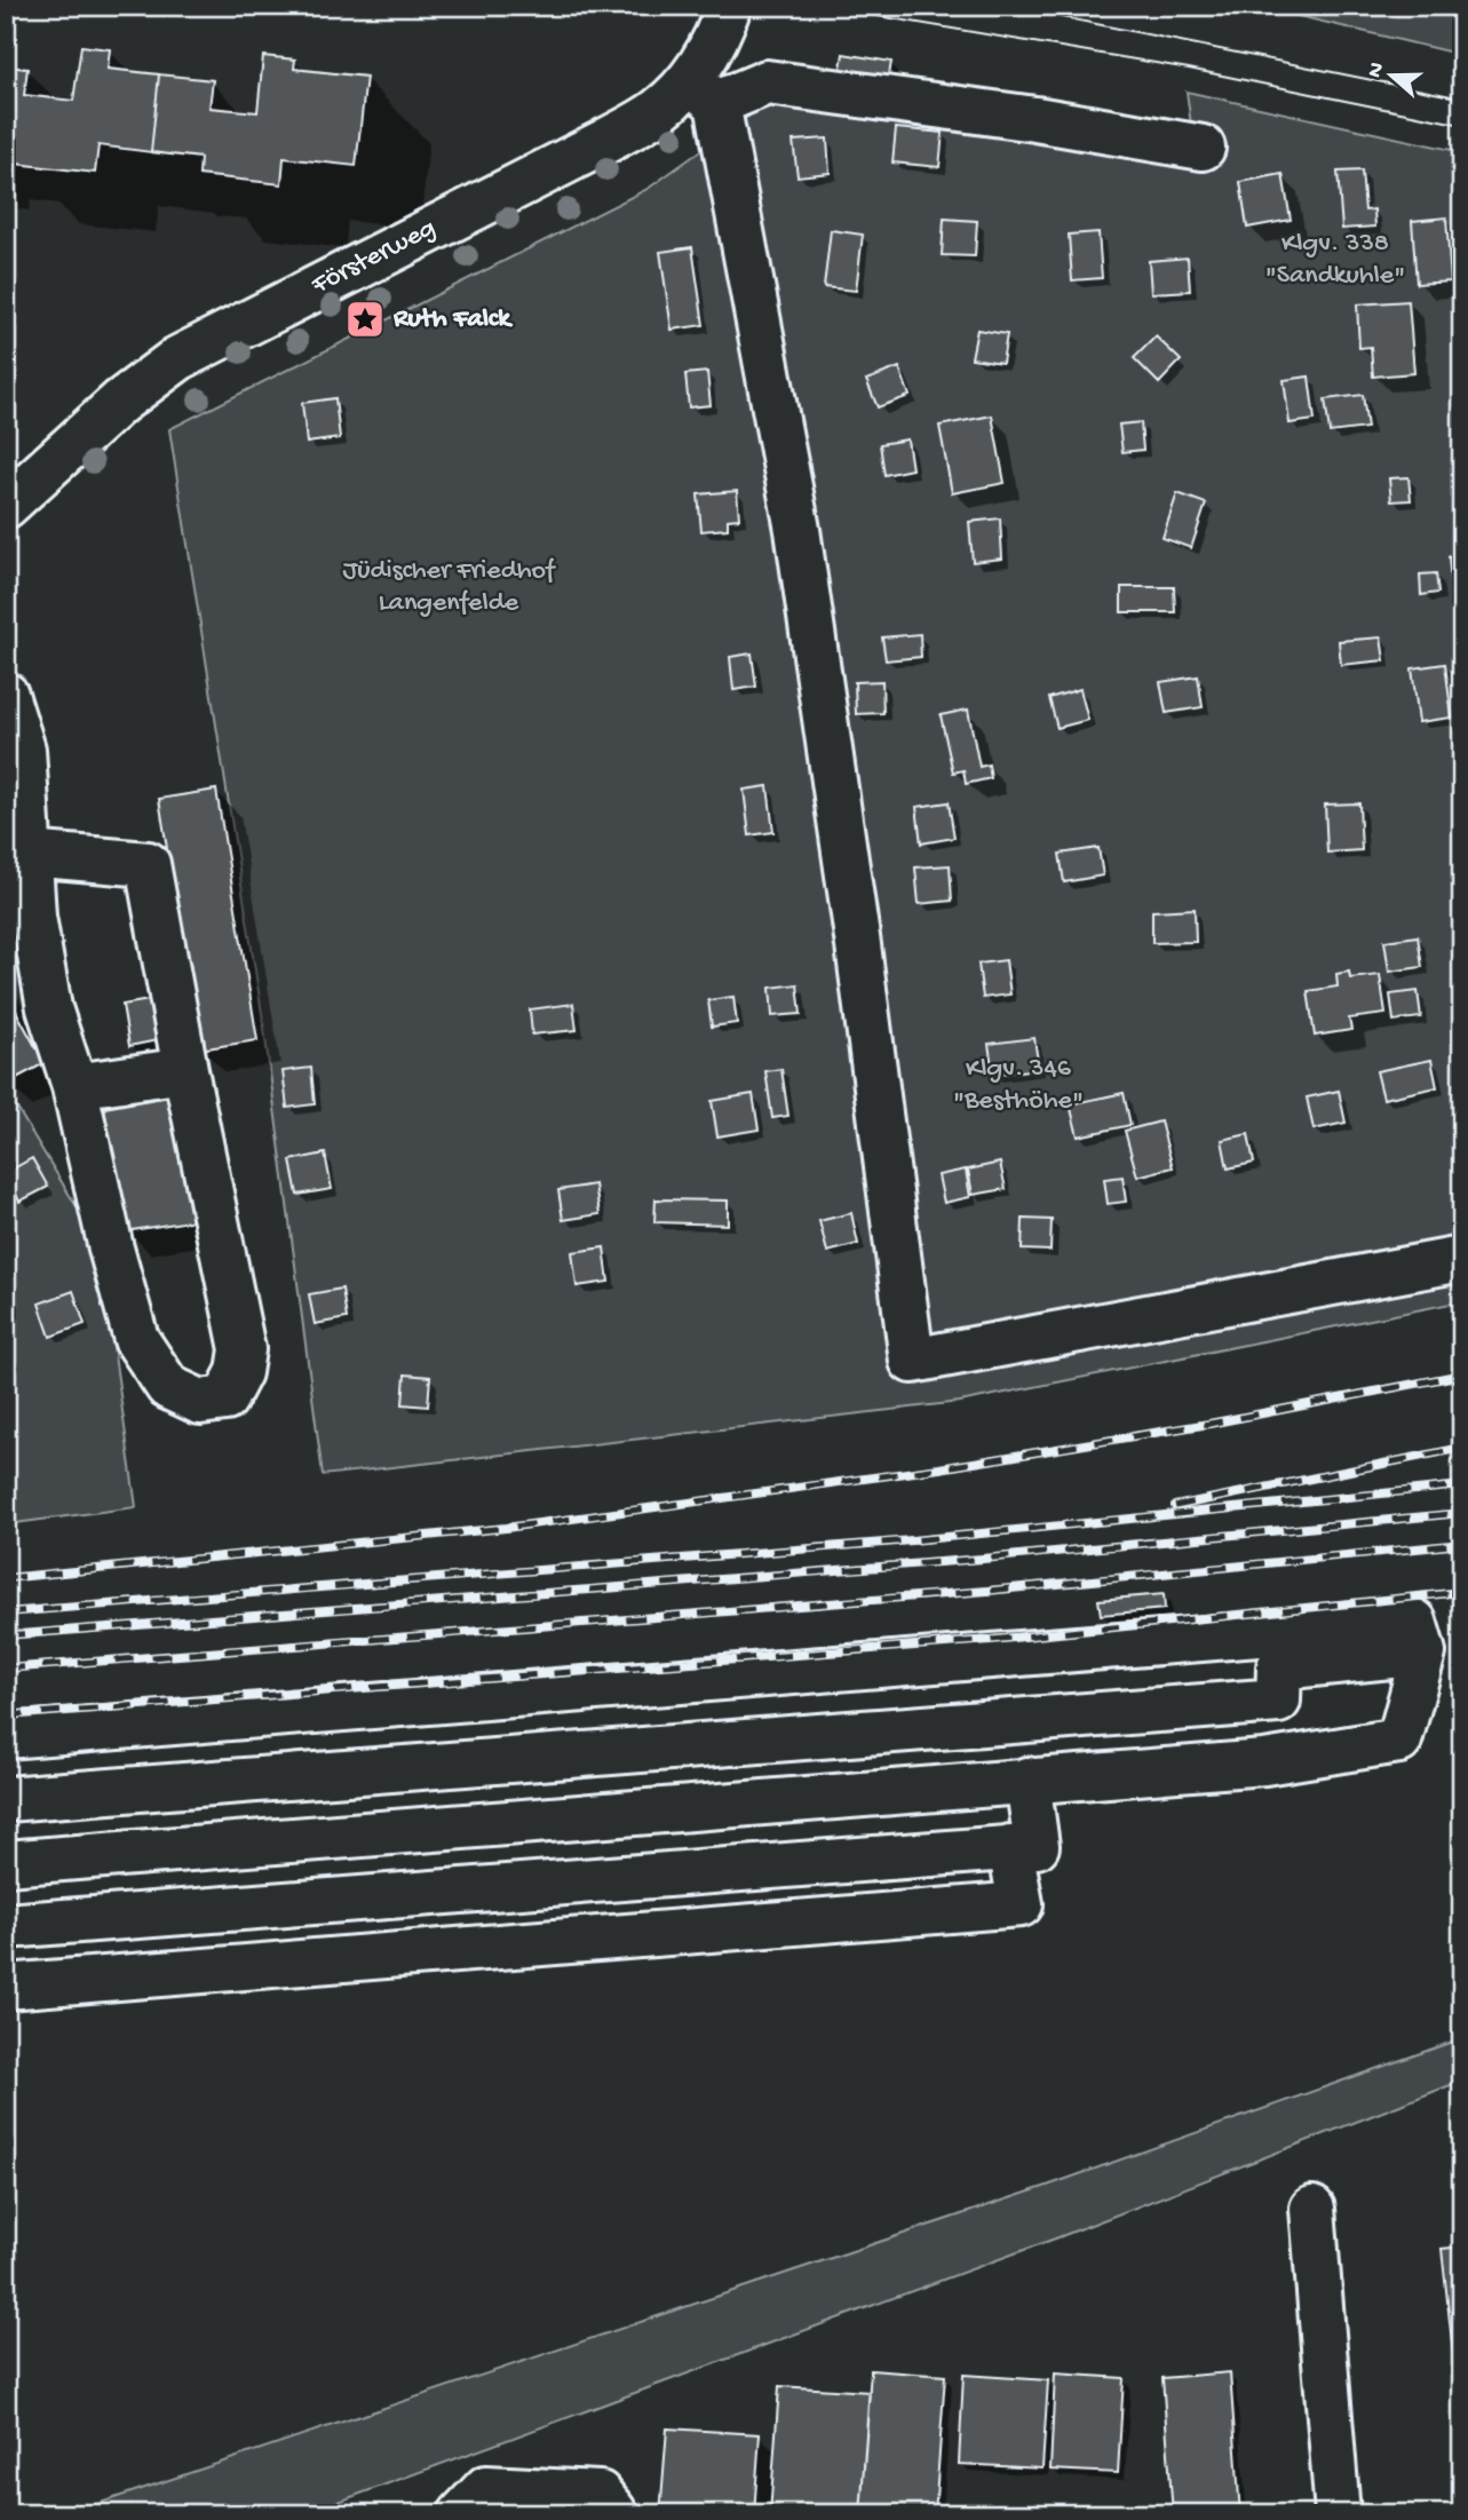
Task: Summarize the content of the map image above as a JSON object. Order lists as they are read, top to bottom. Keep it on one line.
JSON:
{"streets":{"street":["Försterweg"]},"parks":["Klgv. 338 \"Sandkuhle\"","Jüdischer Friedhof Langenfelde","Klgv. 346 \"Besthöhe\""],"places":{"place":["Ruth Falck"]},"north":"left"}
